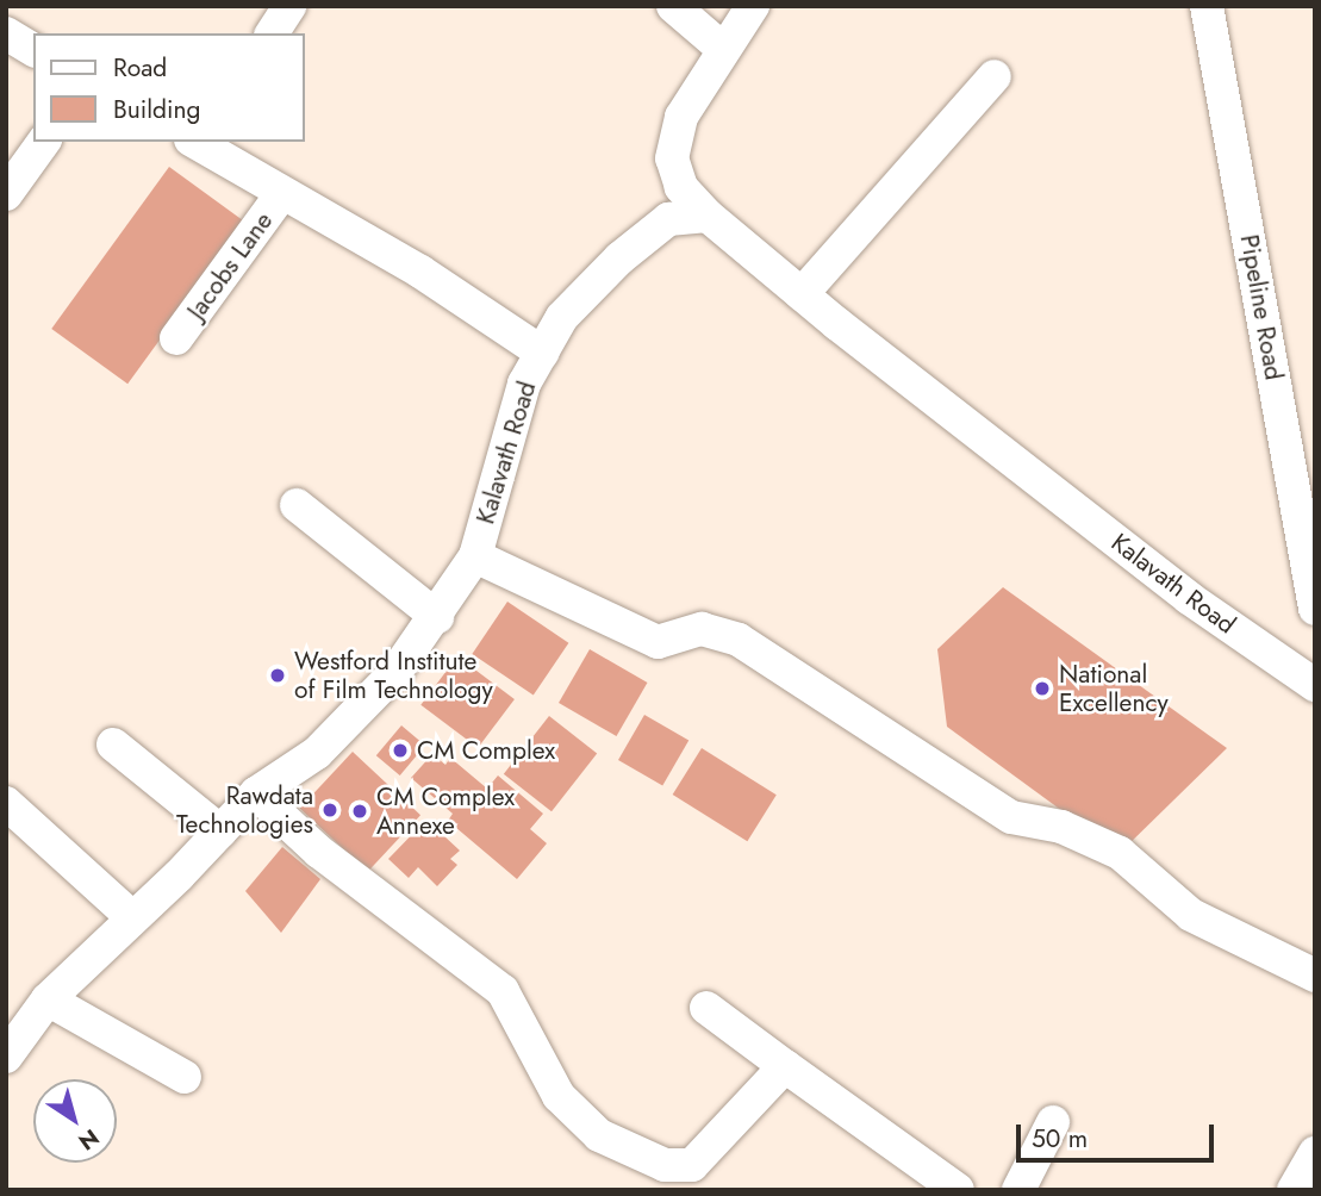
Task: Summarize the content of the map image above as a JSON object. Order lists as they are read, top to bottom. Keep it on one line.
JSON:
{"streets":{"street":["Jacobs Lane","Pipeline Road","Kalavath Road"]},"places":["Westford Institute of Film Technology","National Excellency","CM Complex","Rawdata Technologies","CM Complex Annexe"],"legend":["Road","Building"],"scale_bar":"50 m","north":"bottom right"}
